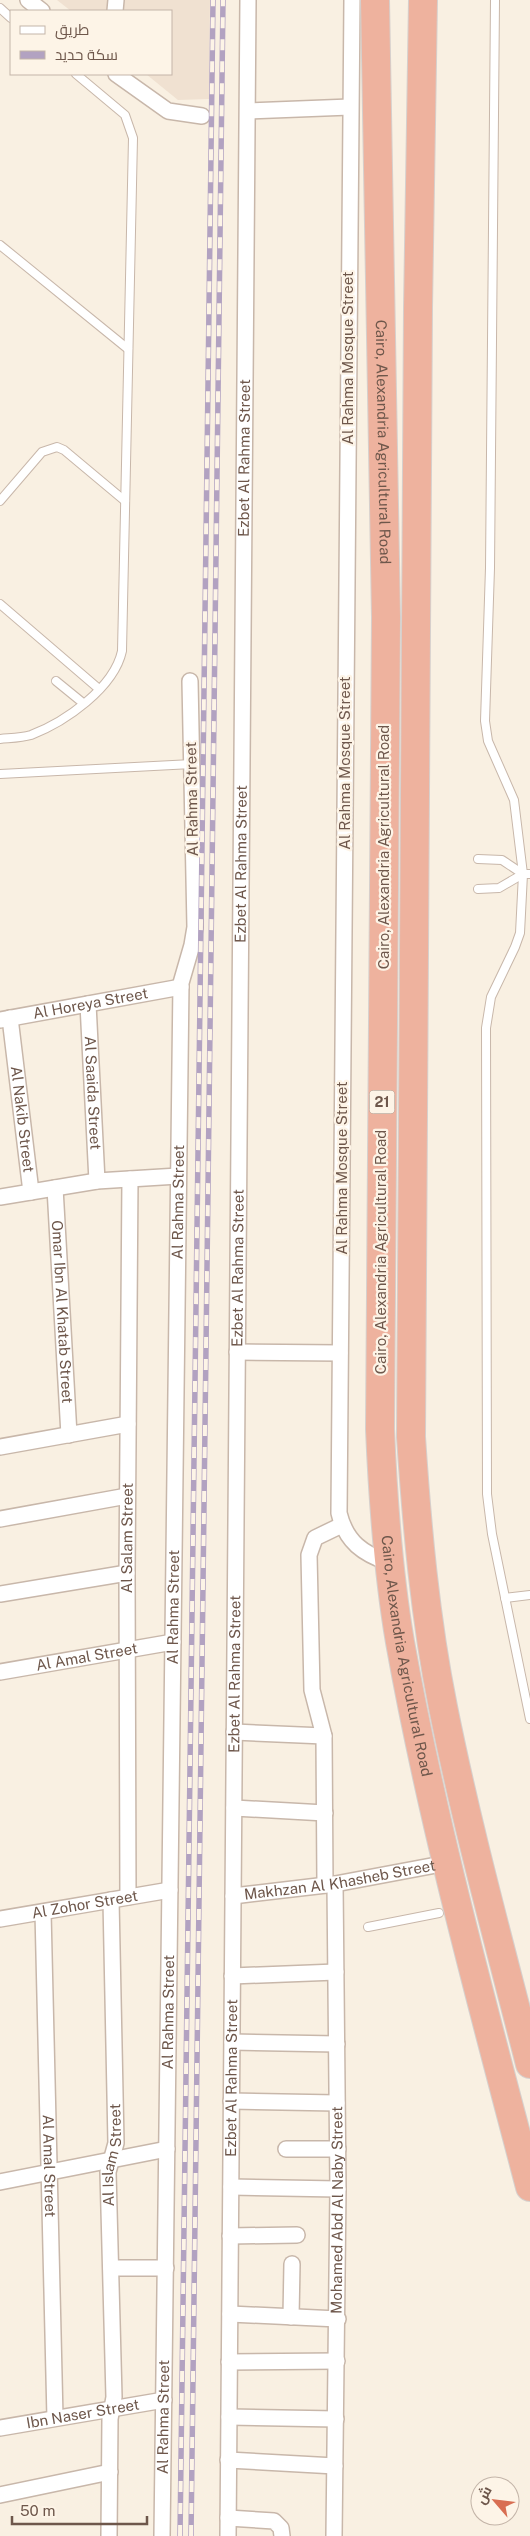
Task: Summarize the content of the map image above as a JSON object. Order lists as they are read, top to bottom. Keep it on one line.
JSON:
{"streets":{"highway":["Cairo, Alexandria Agricultural Road","21"],"street":["Al Rahma Mosque Street","Ezbet Al Rahma Street","Al Rahma Street","Al Horeya Street","Al Saaida Street","Al Nakib Street","Omar Ibn Al Khatab Street","Al Salam Street","Al Amal Street","Makhzan Al Khasheb Street","Al Zohor Street","Al Islam Street","Mohamed Abd Al Naby Street","Ibn Naser Street"]},"crossings":[["Al Rahma Mosque Street","Cairo, Alexandria Agricultural Road"],["Cairo, Alexandria Agricultural Road","Makhzan Al Khasheb Street"],["Ezbet Al Rahma Street","Makhzan Al Khasheb Street"],["Al Rahma Street","Al Horeya Street"],["Al Rahma Street","Al Amal Street"],["Al Rahma Street","Al Zohor Street"],["Al Rahma Street","Ibn Naser Street"],["Al Horeya Street","Al Saaida Street"],["Al Horeya Street","Al Nakib Street"],["Al Salam Street","Al Amal Street"],["Al Salam Street","Al Zohor Street"],["Al Amal Street","Al Zohor Street"],["Al Amal Street","Ibn Naser Street"],["Makhzan Al Khasheb Street","Mohamed Abd Al Naby Street"],["Al Zohor Street","Al Islam Street"],["Al Islam Street","Ibn Naser Street"]],"legend":["طريق","سكة حديد"],"scale_bar":"50 m","north":"top left"}
